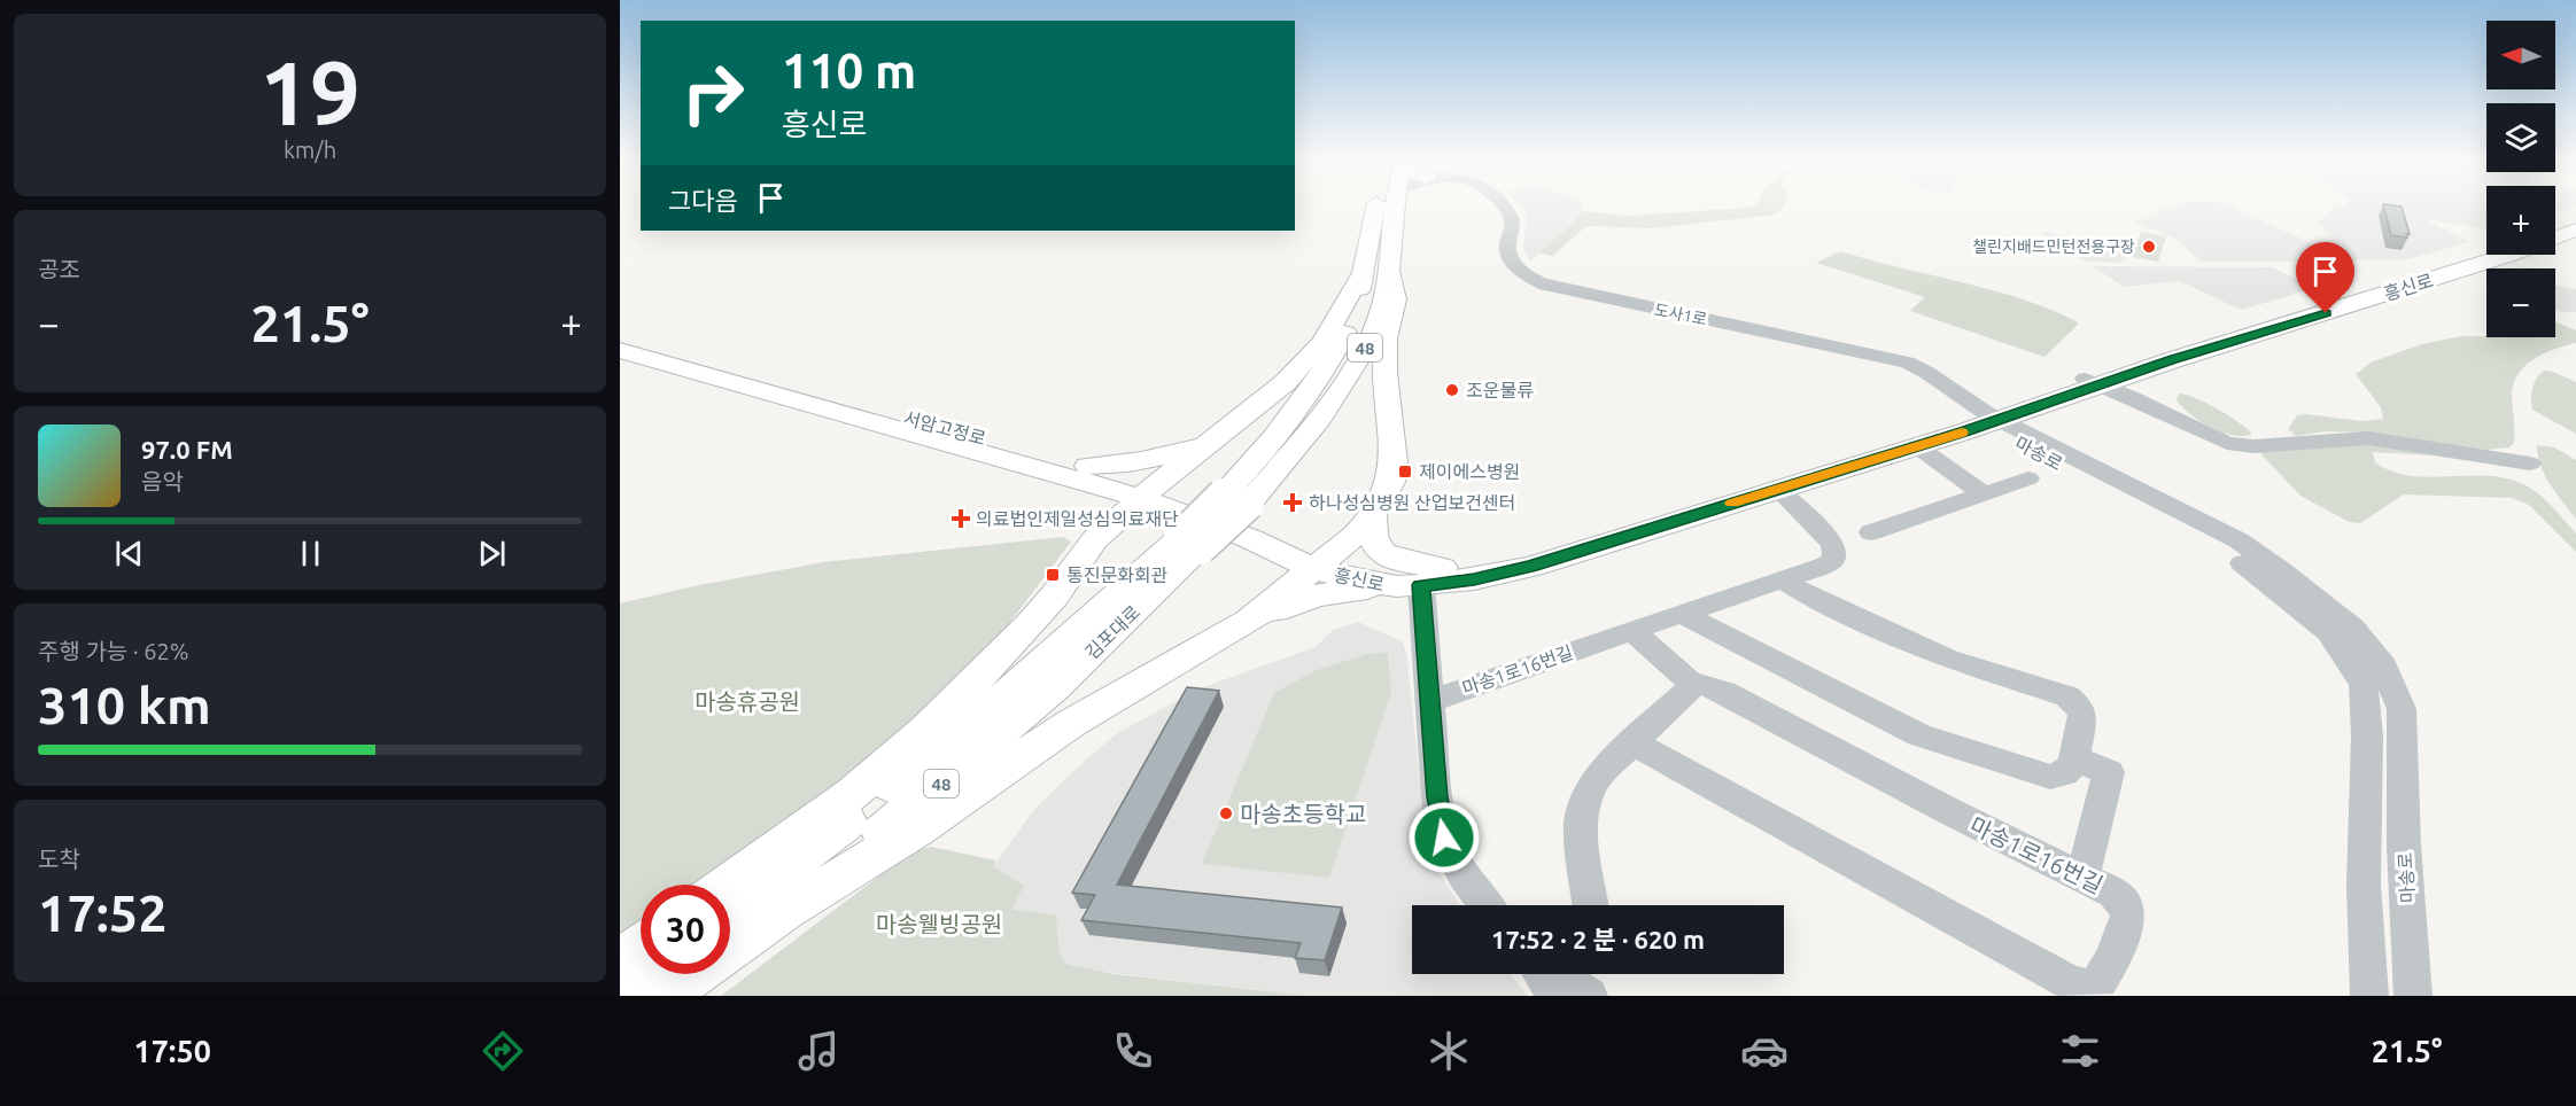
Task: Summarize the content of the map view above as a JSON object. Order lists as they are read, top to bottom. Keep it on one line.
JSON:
{"streets":{"main road":["흥신로","48","서암고정로","김포대로"],"street":["도사1로","마송로","마송1로16번길"]},"crossings":[["흥신로","도사1로"],["흥신로","서암고정로"],["흥신로","마송로"],["흥신로","마송1로16번길"],["도사1로","마송로"]],"parks":["마송휴공원","마송웰빙공원"],"places":{"other":["챌린지배드민턴전용구장","조운물류","마송초등학교"],"transit":["제이에스병원","통진문화회관"],"health":["하나성심병원 산업보건센터","의료법인제일성심의료재단"]},"north":"left","page":{"tile":[["19","km/h"],"공조",["주행 가능 · 62%","310 km"],["도착","17:52"]],"map_buttons":["+","−"],"turn":["110 m","흥신로"],"then":"그다음","heat":["−","21.5°","+"],"song":["97.0 FM","음악"],"limit":"30","trip":"17:52 · 2 분 · 620 m","tabs":["17:50","21.5°"]}}
